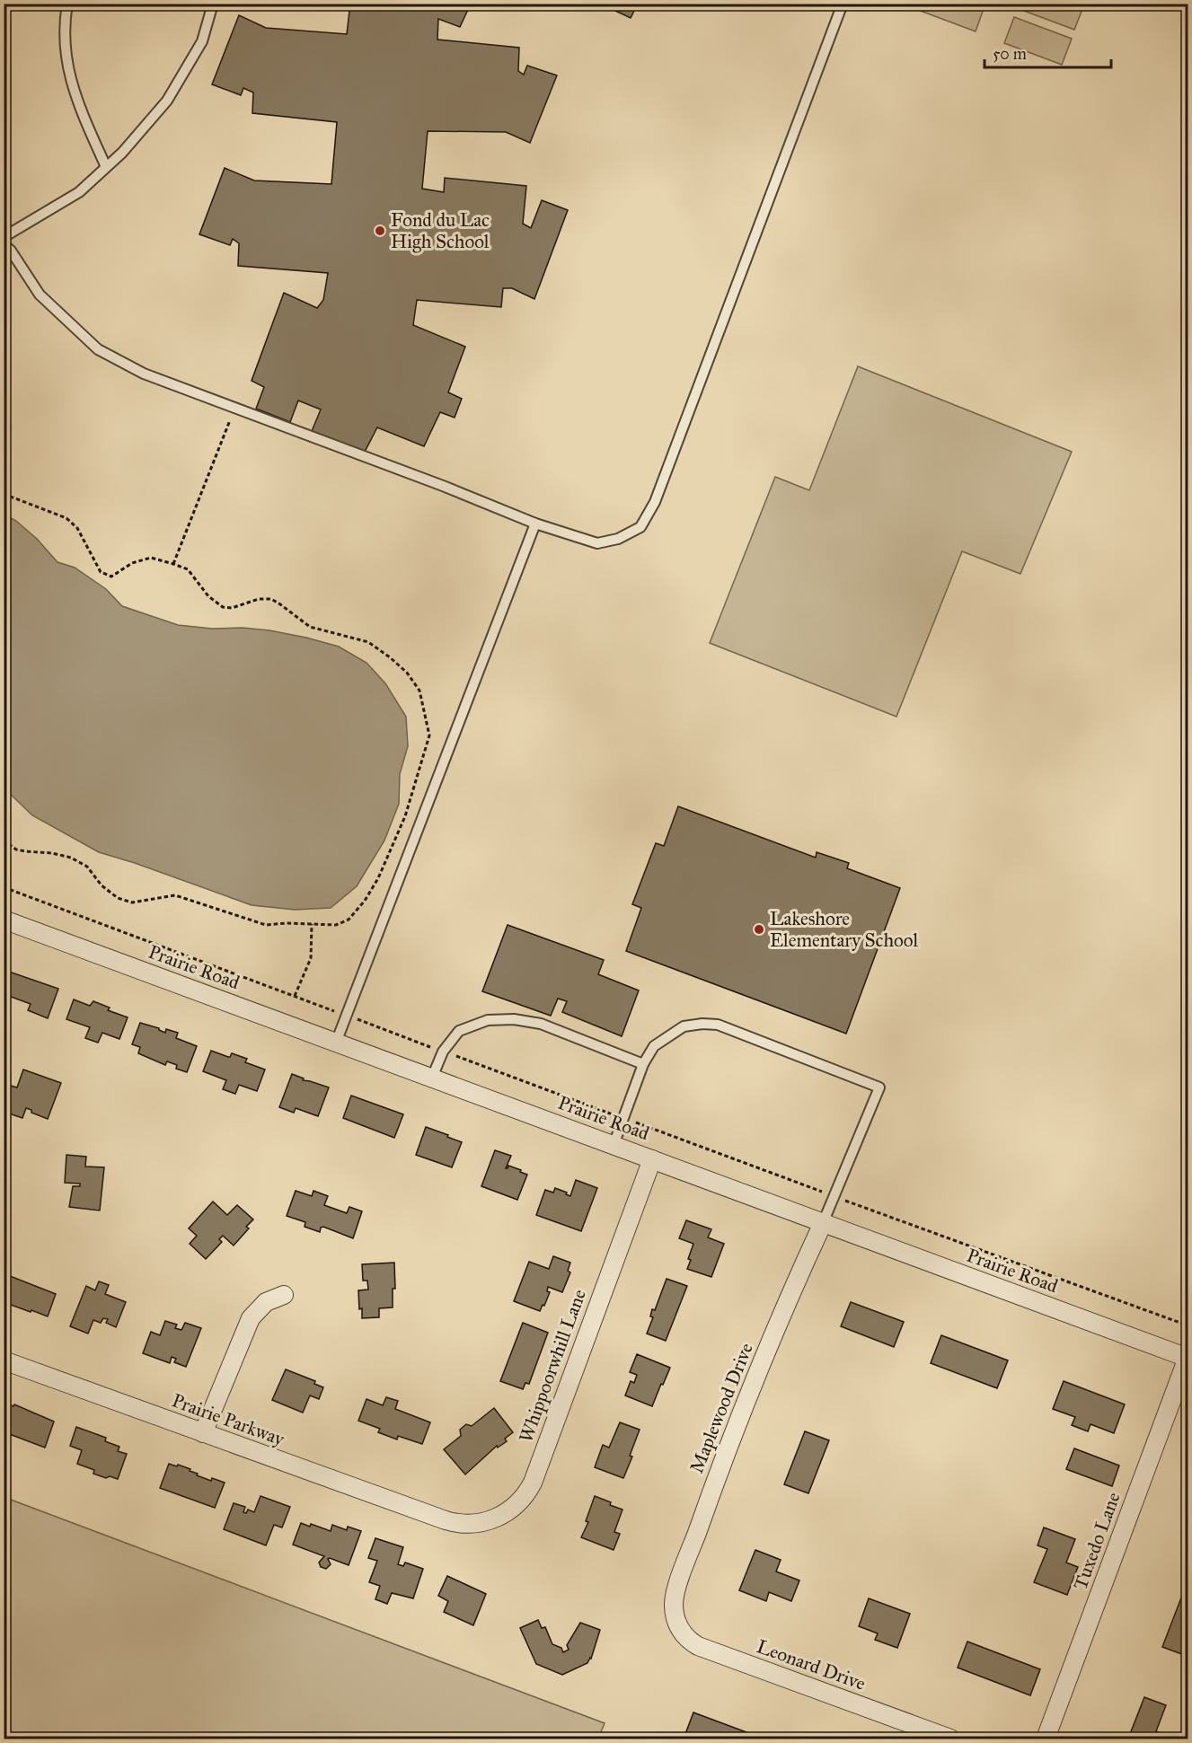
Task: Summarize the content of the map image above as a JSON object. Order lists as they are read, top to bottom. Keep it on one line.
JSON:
{"streets":{"street":["Prairie Road","Whippoorwhill Lane","Maplewood Drive","Prairie Parkway","Tuxedo Lane","Leonard Drive"]},"crossings":[["Prairie Road","Whippoorwhill Lane"],["Prairie Road","Maplewood Drive"],["Prairie Road","Tuxedo Lane"],["Whippoorwhill Lane","Prairie Parkway"],["Maplewood Drive","Leonard Drive"]],"places":["Fond du Lac High School","Lakeshore Elementary School"],"scale_bar":"50 m"}
